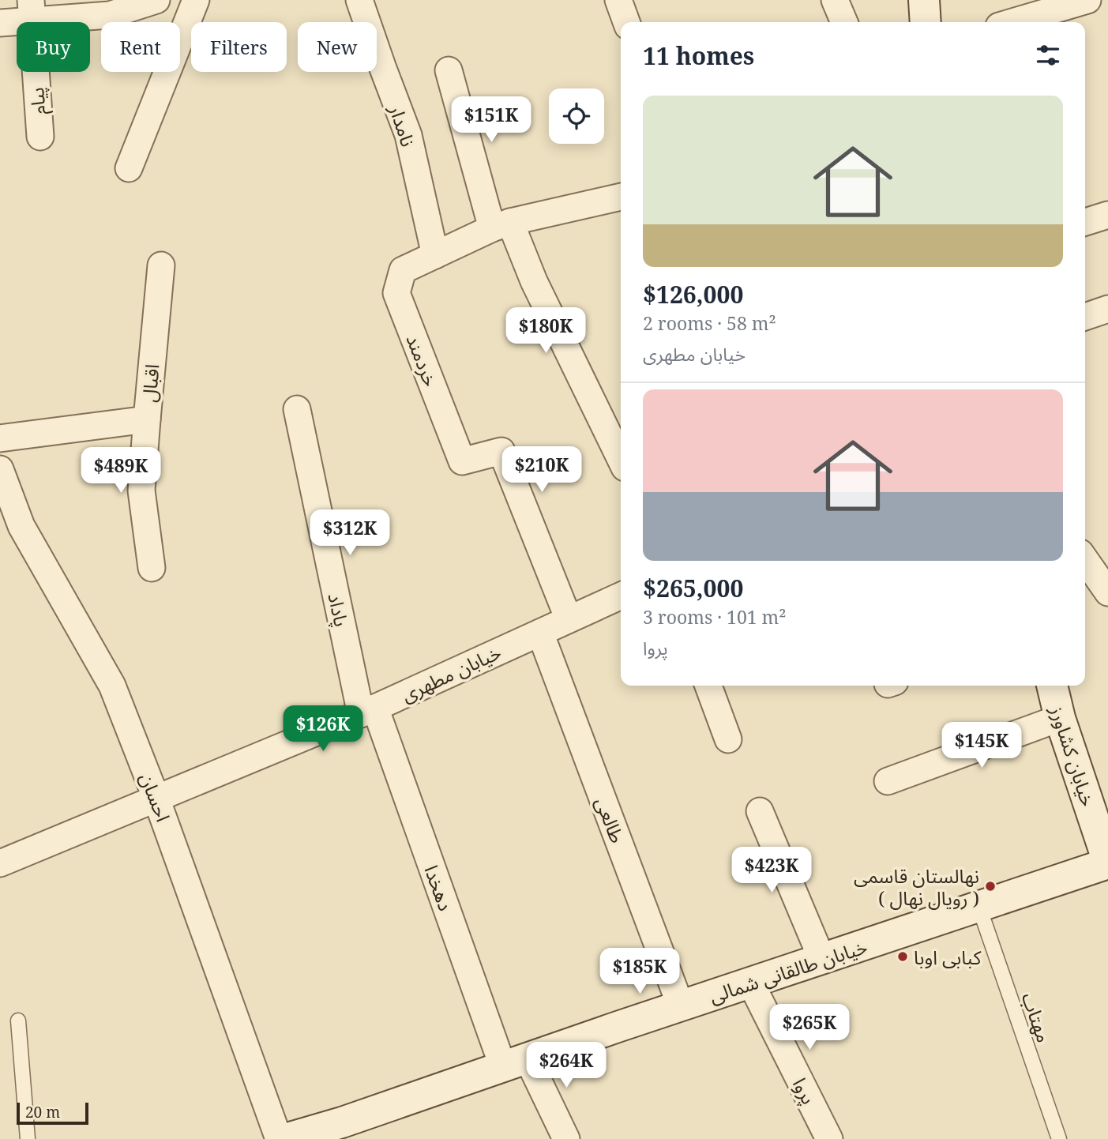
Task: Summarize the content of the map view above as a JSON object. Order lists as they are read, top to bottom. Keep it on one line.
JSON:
{"streets":{"main road":["خیابان کشاورز","خیابان طالقانی شمالی"],"street":["پیام","نامدار","خردمند","اقبال","پاداد","خیابان مطهری","احسان","طالعی","دهخدا","پروا"],"lane":["مهتاب"]},"crossings":[["نامدار","خردمند"],["خردمند","خیابان مطهری"],["پاداد","خیابان مطهری"],["پاداد","دهخدا"],["خیابان مطهری","احسان"],["خیابان مطهری","طالعی"],["خیابان مطهری","دهخدا"],["خیابان کشاورز","خیابان طالقانی شمالی"],["طالعی","خیابان طالقانی شمالی"],["دهخدا","خیابان طالقانی شمالی"],["خیابان طالقانی شمالی","مهتاب"],["خیابان طالقانی شمالی","پروا"]],"places":["نهالستان قاسمی ( رویال نهال )","کبابی اوبا"],"scale_bar":"20 m","page":{"chip":["Buy","Rent","Filters","New"],"heading":"11 homes","list":[{"name":"$126,000","note":"2 rooms · 58 m² · خیابان مطهری"},{"name":"$265,000","note":"3 rooms · 101 m² · پروا"}],"price":["$151K","$180K","$210K","$489K","$312K","$126K","$145K","$423K","$185K","$265K","$264K"],"scale":"20 m"}}
